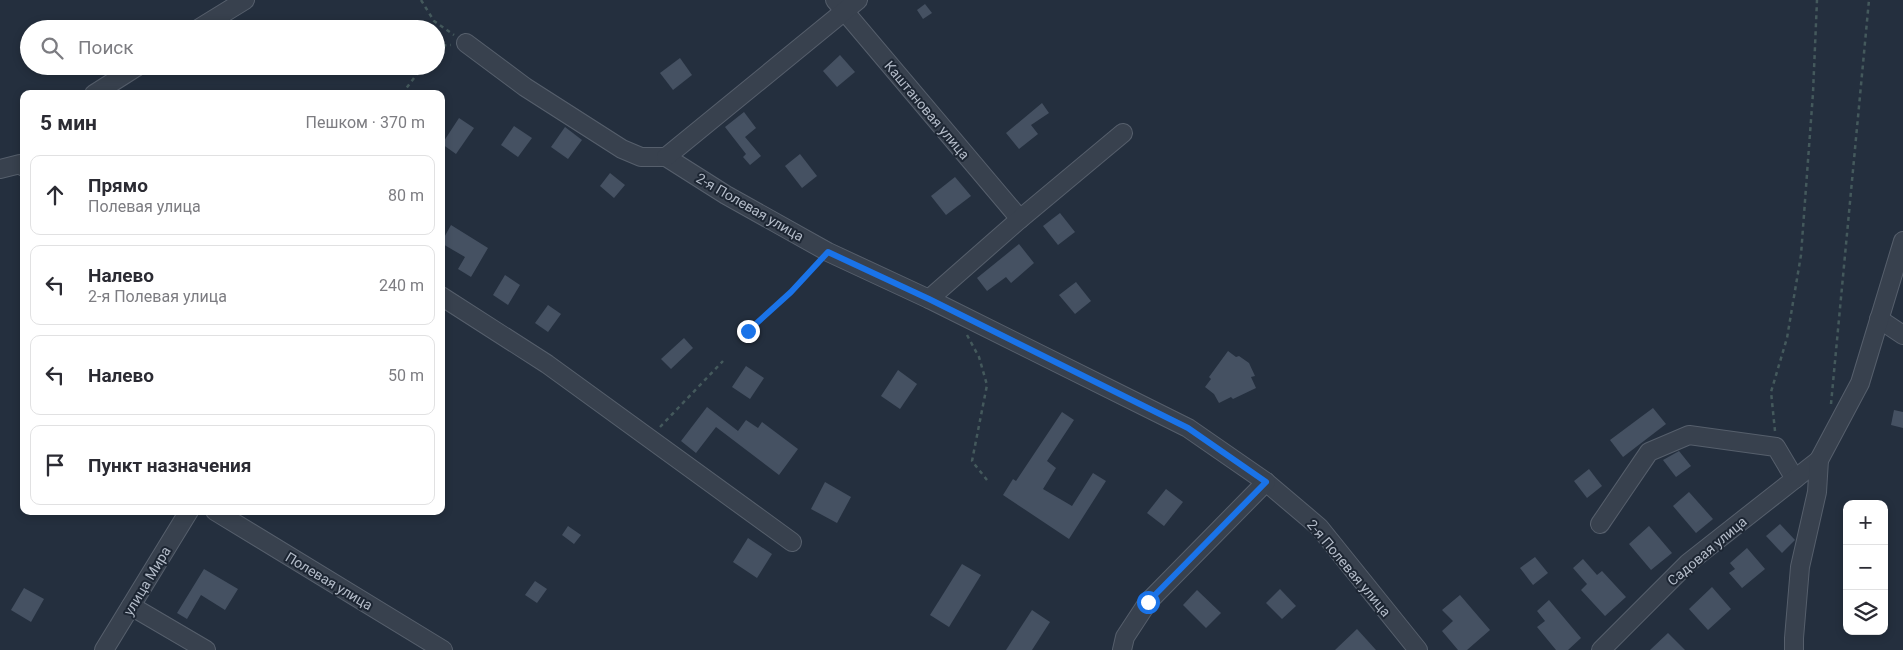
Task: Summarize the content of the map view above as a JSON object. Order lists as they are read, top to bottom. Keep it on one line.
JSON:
{"streets":{"street":["Каштановая улица","2-я Полевая улица","Садовая улица","улица Мира","Полевая улица"]},"page":{"search":"Поиск","heading":["5 мин","Пешком · 370 m"],"list":[["Прямо","Полевая улица","80 m"],["Налево","2-я Полевая улица","240 m"],["Налево","50 m"],"Пункт назначения"],"map_buttons":["+","−"]}}
